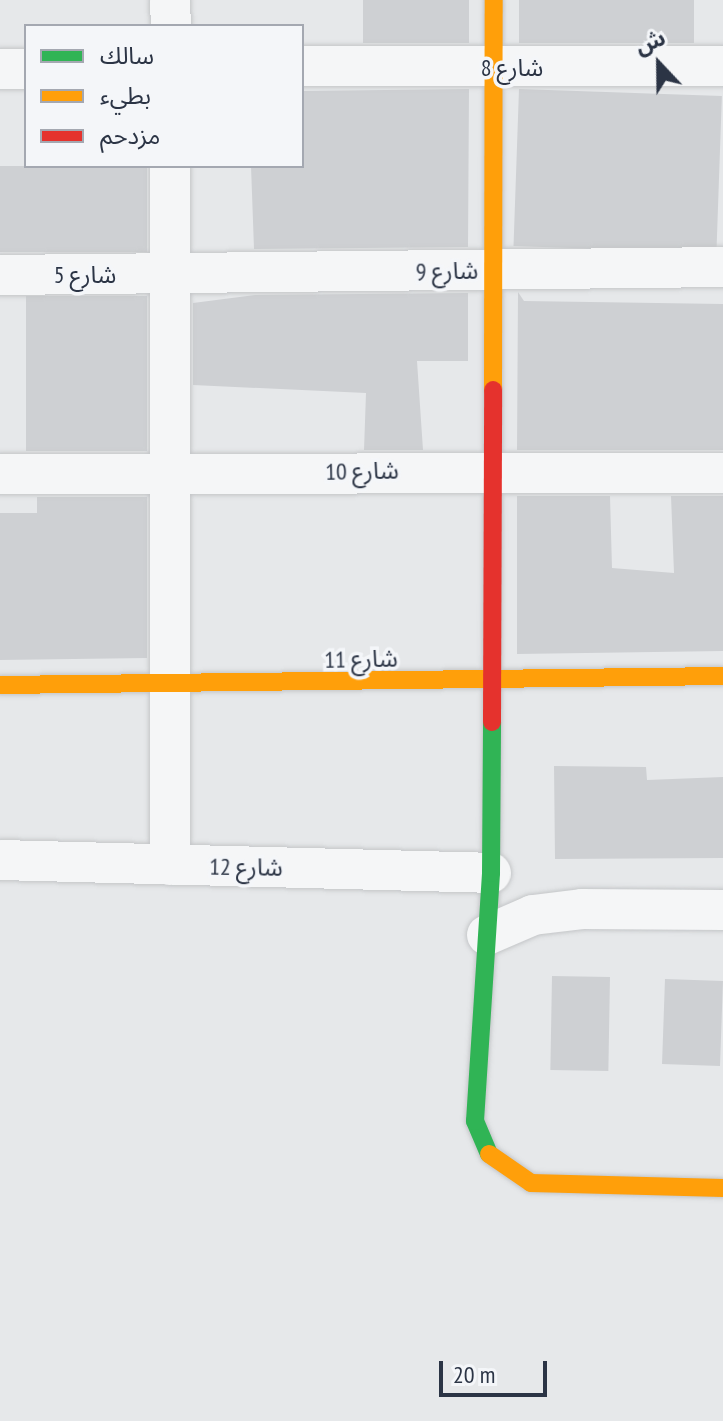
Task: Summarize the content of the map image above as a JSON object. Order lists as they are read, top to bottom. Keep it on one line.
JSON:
{"streets":{"street":["شارع 8","شارع 9","شارع 5","شارع 10","شارع 11","شارع 12"]},"crossings":[["شارع 9","شارع 5"]],"legend":["سالك","بطيء","مزدحم"],"scale_bar":"20 m","north":"top"}
